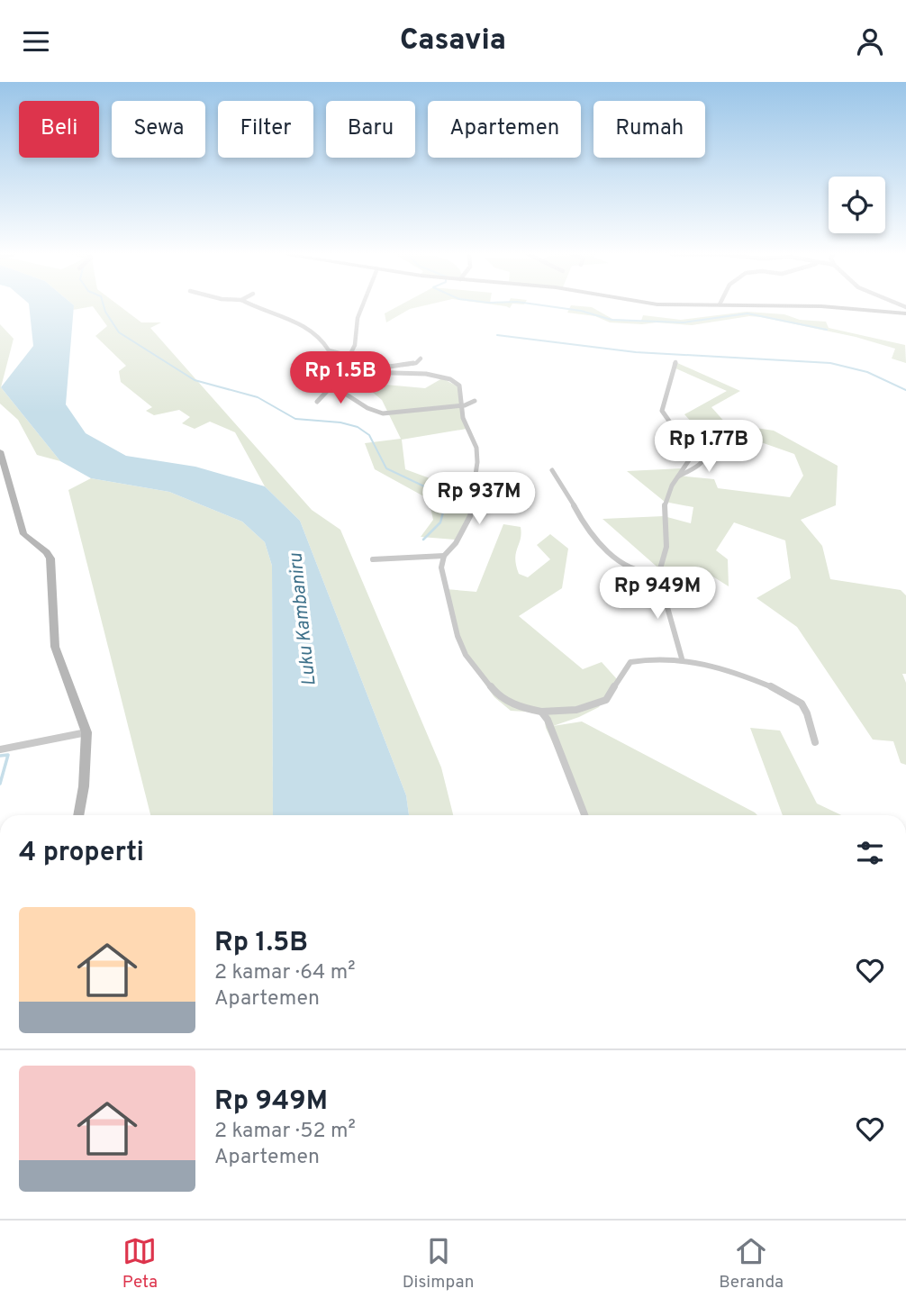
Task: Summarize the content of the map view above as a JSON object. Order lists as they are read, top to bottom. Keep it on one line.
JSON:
{"water":["Luku Kambaniru"],"page":{"header":"Casavia","chip":["Beli","Sewa","Filter","Baru","Apartemen","Rumah"],"price":["Rp 1.5B","Rp 1.77B","Rp 937M","Rp 949M"],"heading":"4 properti","list":[{"name":"Rp 1.5B","note":"2 kamar · 64 m² · Apartemen"},{"name":"Rp 949M","note":"2 kamar · 52 m² · Apartemen"}],"tabs":["Peta","Disimpan","Beranda"]}}
